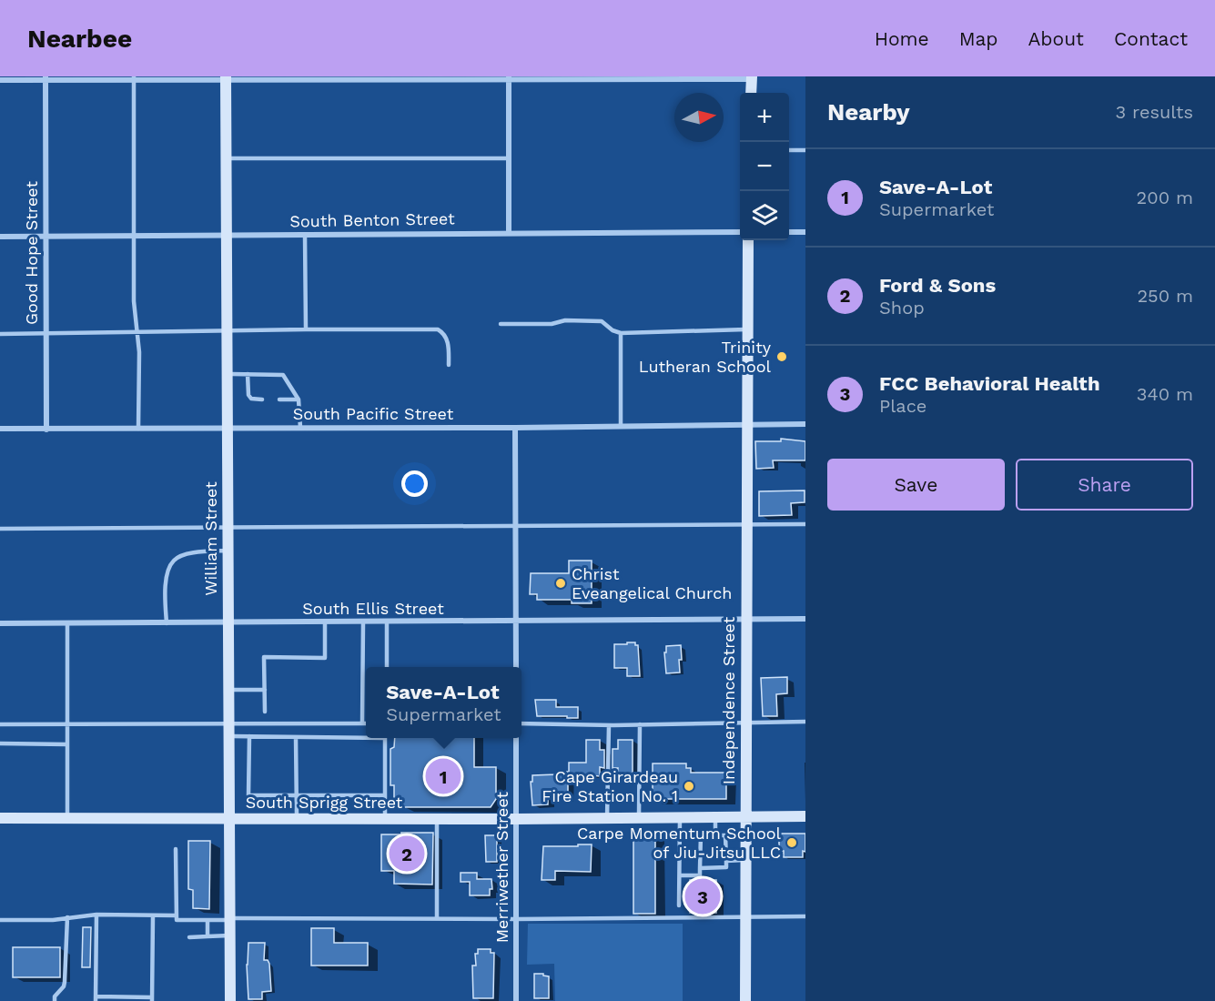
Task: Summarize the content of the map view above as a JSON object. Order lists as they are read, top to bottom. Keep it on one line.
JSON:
{"streets":{"main road":["William Street","Independence Street","South Sprigg Street"],"street":["South Benton Street","Good Hope Street","South Pacific Street","South Ellis Street","Merriwether Street"]},"crossings":[["South Benton Street","Good Hope Street"],["South Benton Street","William Street"],["Good Hope Street","South Pacific Street"],["South Pacific Street","William Street"],["South Pacific Street","Independence Street"],["William Street","South Ellis Street"],["William Street","South Sprigg Street"],["South Ellis Street","Independence Street"],["Independence Street","South Sprigg Street"],["South Sprigg Street","Merriwether Street"]],"places":["Trinity Lutheran School","Christ Eveangelical Church","Cape Girardeau Fire Station No. 1","Carpe Momentum School of Jiu-Jitsu LLC"],"north":"right","page":{"header":"Nearbee","nav":["Home","Map","About","Contact"],"heading":["Nearby","3 results"],"map_buttons":["+","−"],"list":[{"mark":"1","name":"Save-A-Lot","note":"Supermarket","value":"200 m"},{"mark":"2","name":"Ford & Sons","note":"Shop","value":"250 m"},{"mark":"3","name":"FCC Behavioral Health","note":"Place","value":"340 m"}],"buttons":["Save","Share"],"popup":["Save-A-Lot","Supermarket"],"pins":["1","2","3"]}}
